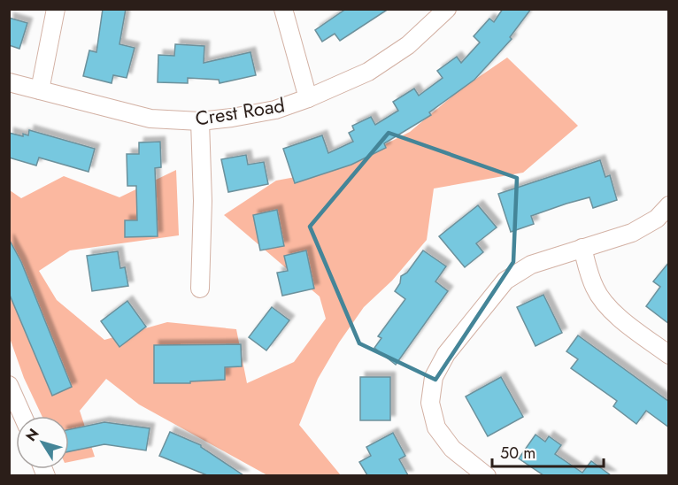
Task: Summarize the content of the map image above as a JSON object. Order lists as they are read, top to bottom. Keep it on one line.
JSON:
{"streets":{"street":["Crest Road"]},"scale_bar":"50 m","north":"top left"}
